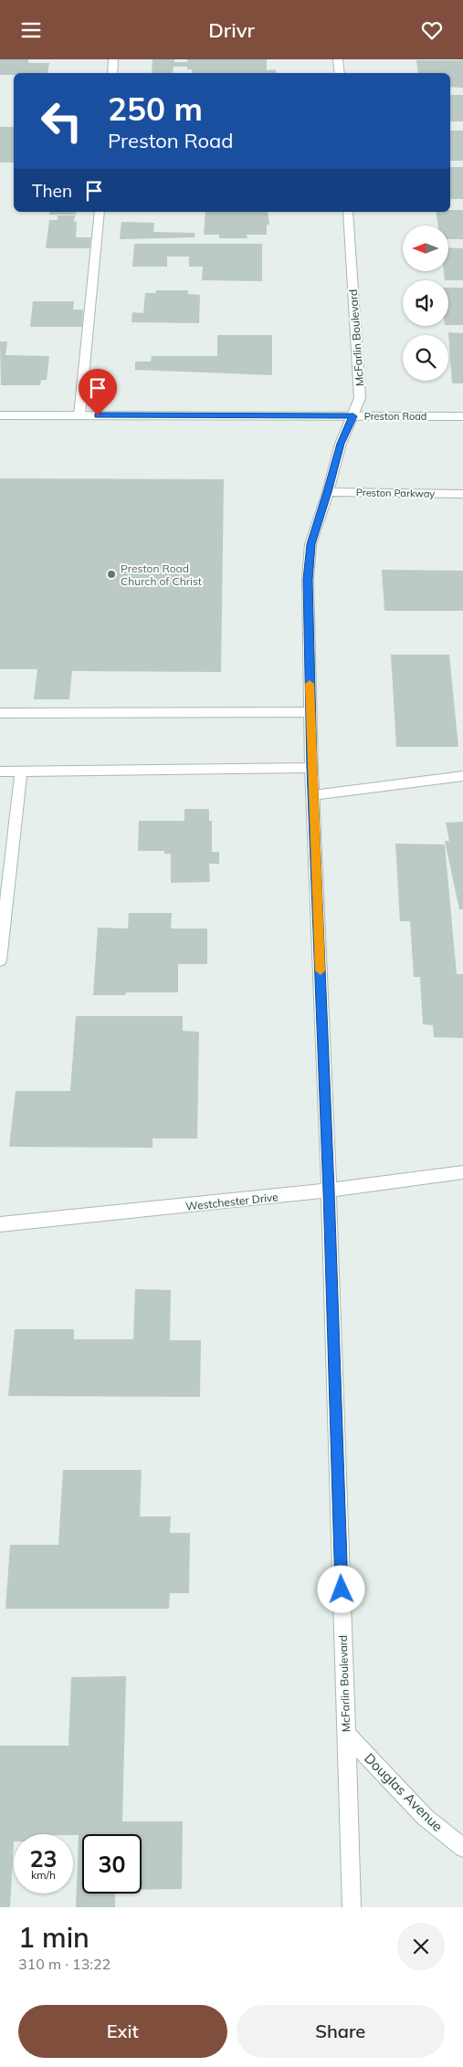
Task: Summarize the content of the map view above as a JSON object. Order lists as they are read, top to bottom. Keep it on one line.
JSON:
{"streets":{"street":["McFarlin Boulevard","Preston Road","Preston Parkway","Westchester Drive","Douglas Avenue"]},"crossings":[["McFarlin Boulevard","Preston Road"],["McFarlin Boulevard","Preston Parkway"],["McFarlin Boulevard","Westchester Drive"],["McFarlin Boulevard","Douglas Avenue"]],"places":["Preston Road Church of Christ"],"north":"left","page":{"header":"Drivr","turn":["250 m","Preston Road"],"then":"Then","speed":"23 km/h","limit":"30","heading":["1 min","310 m · 13:22"],"buttons":["Exit","Share"]}}
